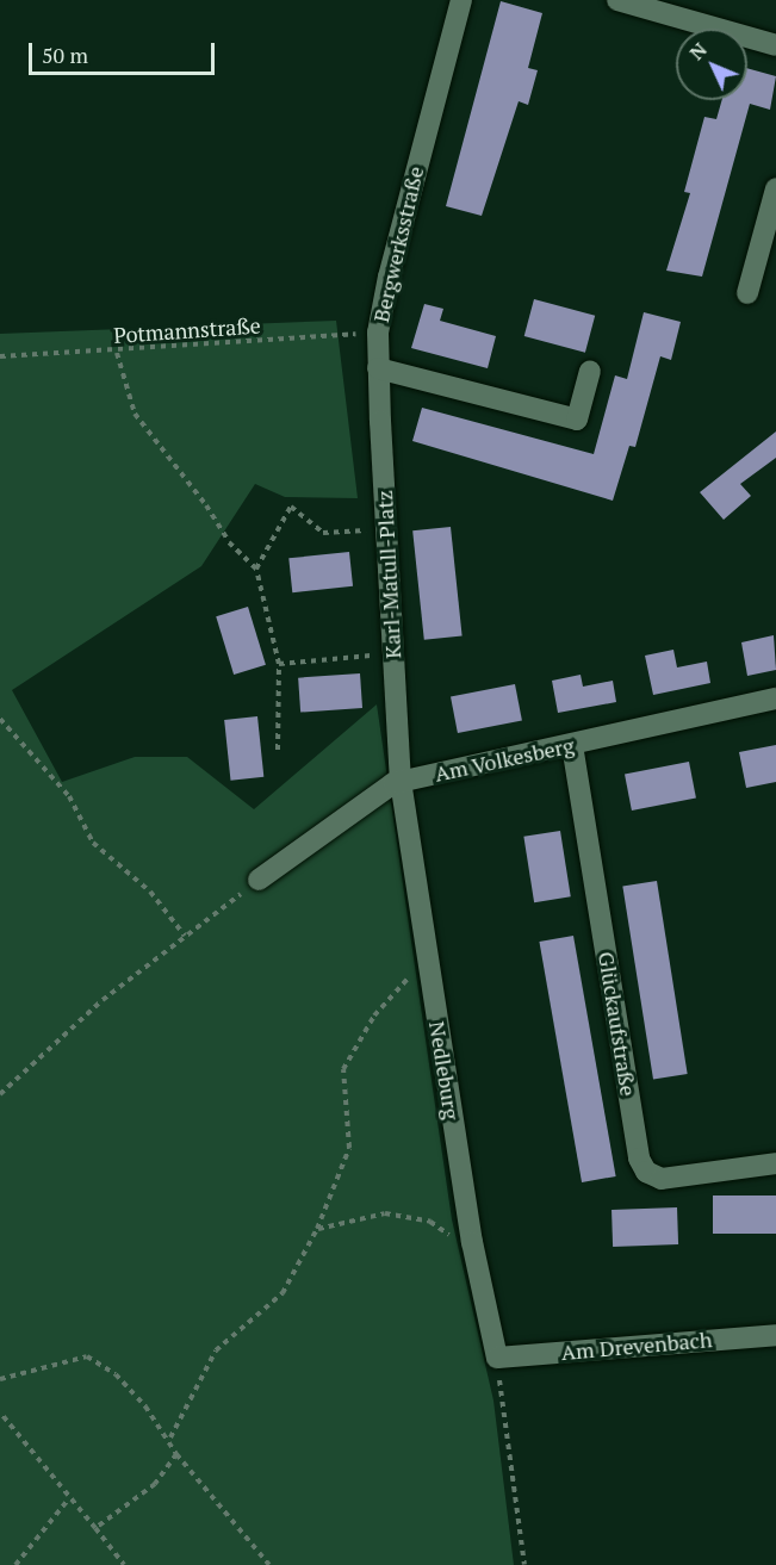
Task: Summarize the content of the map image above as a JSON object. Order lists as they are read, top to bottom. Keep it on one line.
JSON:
{"streets":{"street":["Bergwerksstraße","Karl-Matull-Platz","Am Volkesberg","Glückaufstraße","Nedleburg","Am Drevenbach"],"path":["Potmannstraße"]},"crossings":[["Bergwerksstraße","Potmannstraße"],["Bergwerksstraße","Karl-Matull-Platz"],["Karl-Matull-Platz","Am Volkesberg"],["Karl-Matull-Platz","Nedleburg"],["Am Volkesberg","Glückaufstraße"],["Am Volkesberg","Nedleburg"],["Nedleburg","Am Drevenbach"]],"scale_bar":"50 m","north":"top left"}
